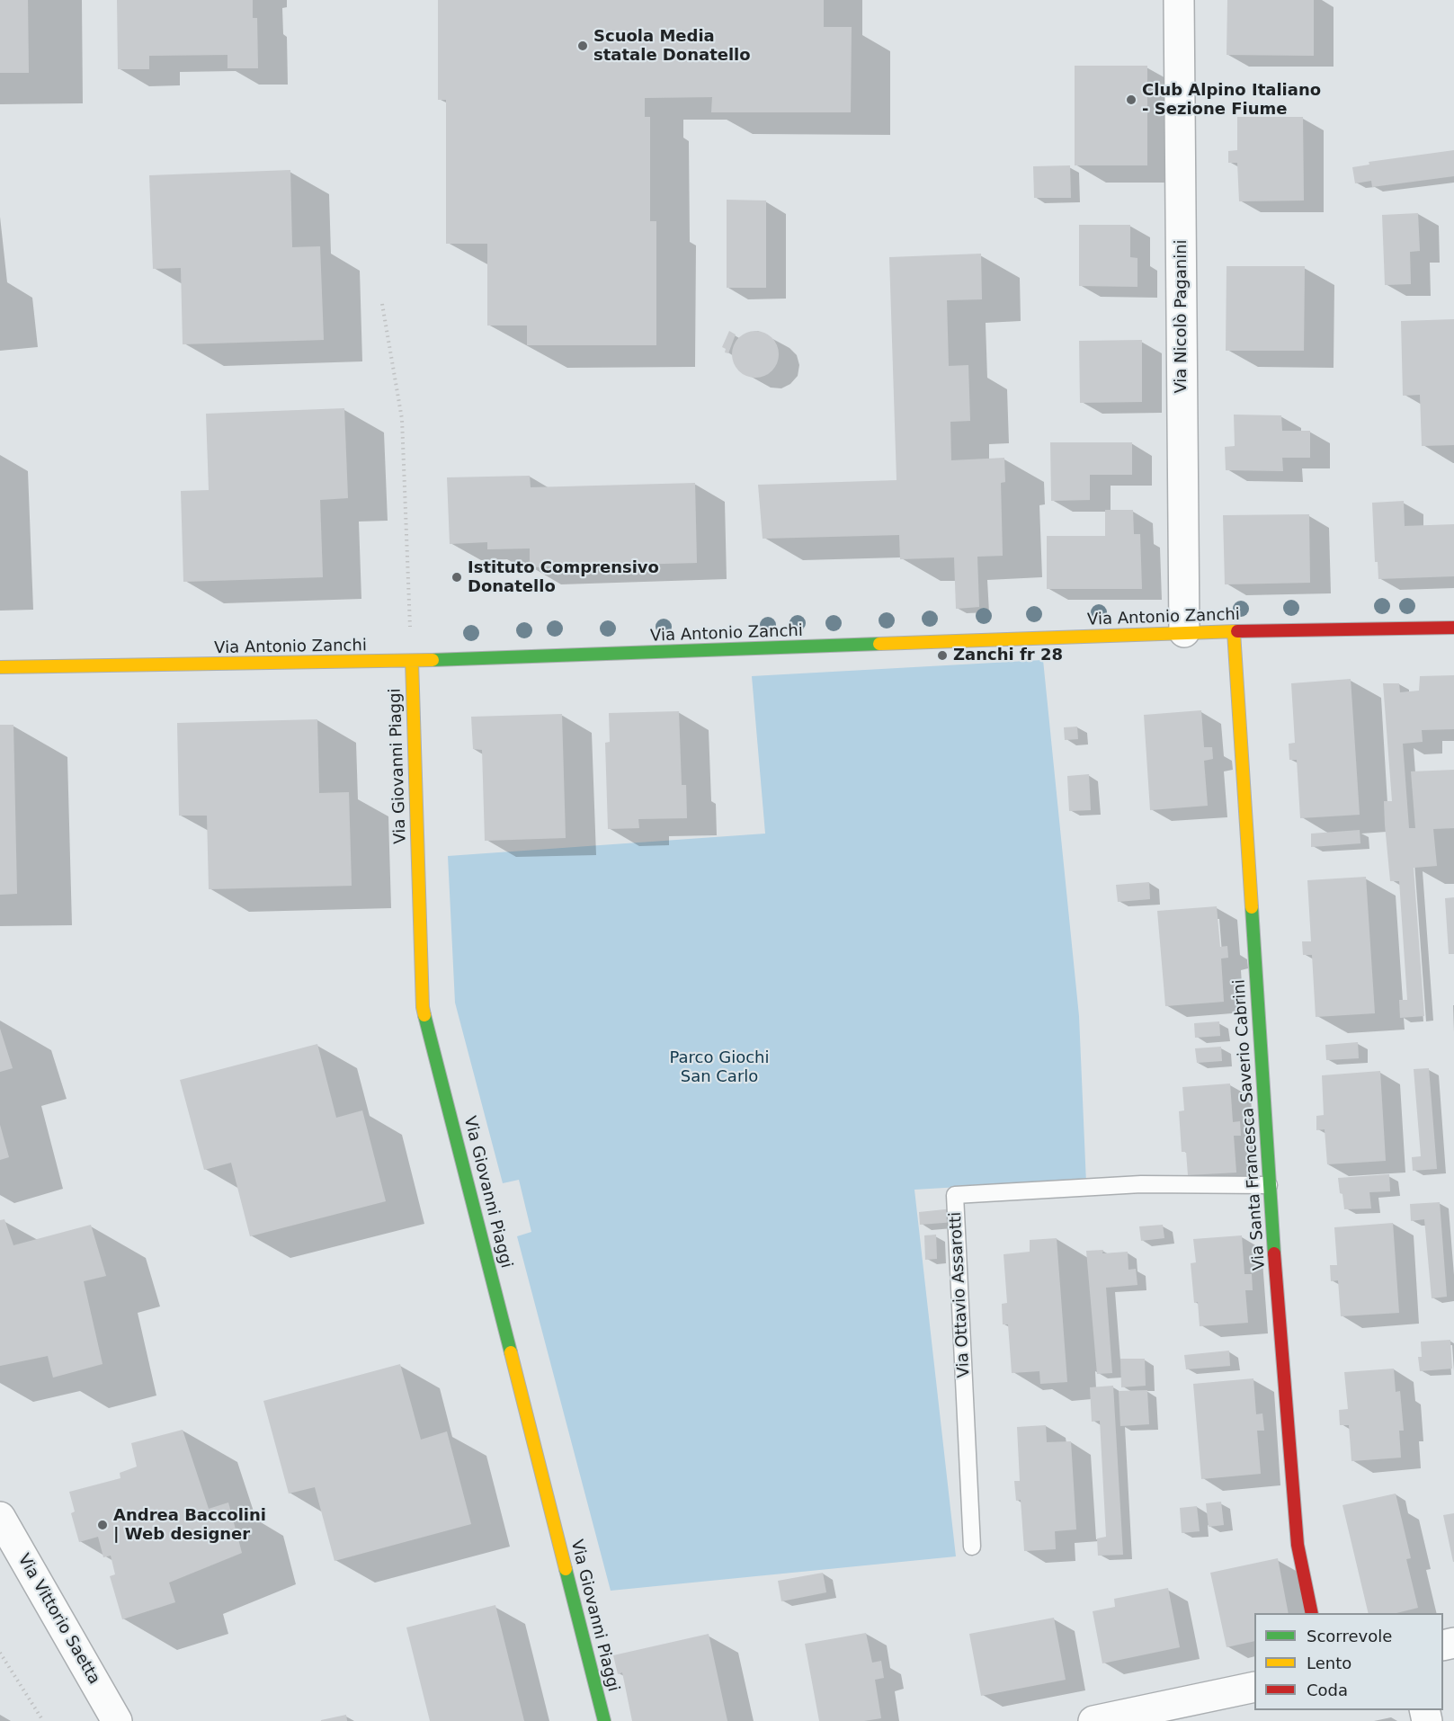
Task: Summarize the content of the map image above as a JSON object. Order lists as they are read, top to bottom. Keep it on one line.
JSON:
{"streets":{"street":["Via Nicolò Paganini","Via Antonio Zanchi","Via Giovanni Piaggi","Via Santa Francesca Saverio Cabrini","Via Vittorio Saetta"],"lane":["Via Ottavio Assarotti"]},"crossings":[["Via Nicolò Paganini","Via Antonio Zanchi"],["Via Antonio Zanchi","Via Giovanni Piaggi"],["Via Antonio Zanchi","Via Santa Francesca Saverio Cabrini"],["Via Santa Francesca Saverio Cabrini","Via Ottavio Assarotti"]],"parks":["Parco Giochi San Carlo"],"places":["Scuola Media statale Donatello","Club Alpino Italiano - Sezione Fiume","Istituto Comprensivo Donatello","Zanchi fr 28","Andrea Baccolini | Web designer"],"legend":["Scorrevole","Lento","Coda"]}
